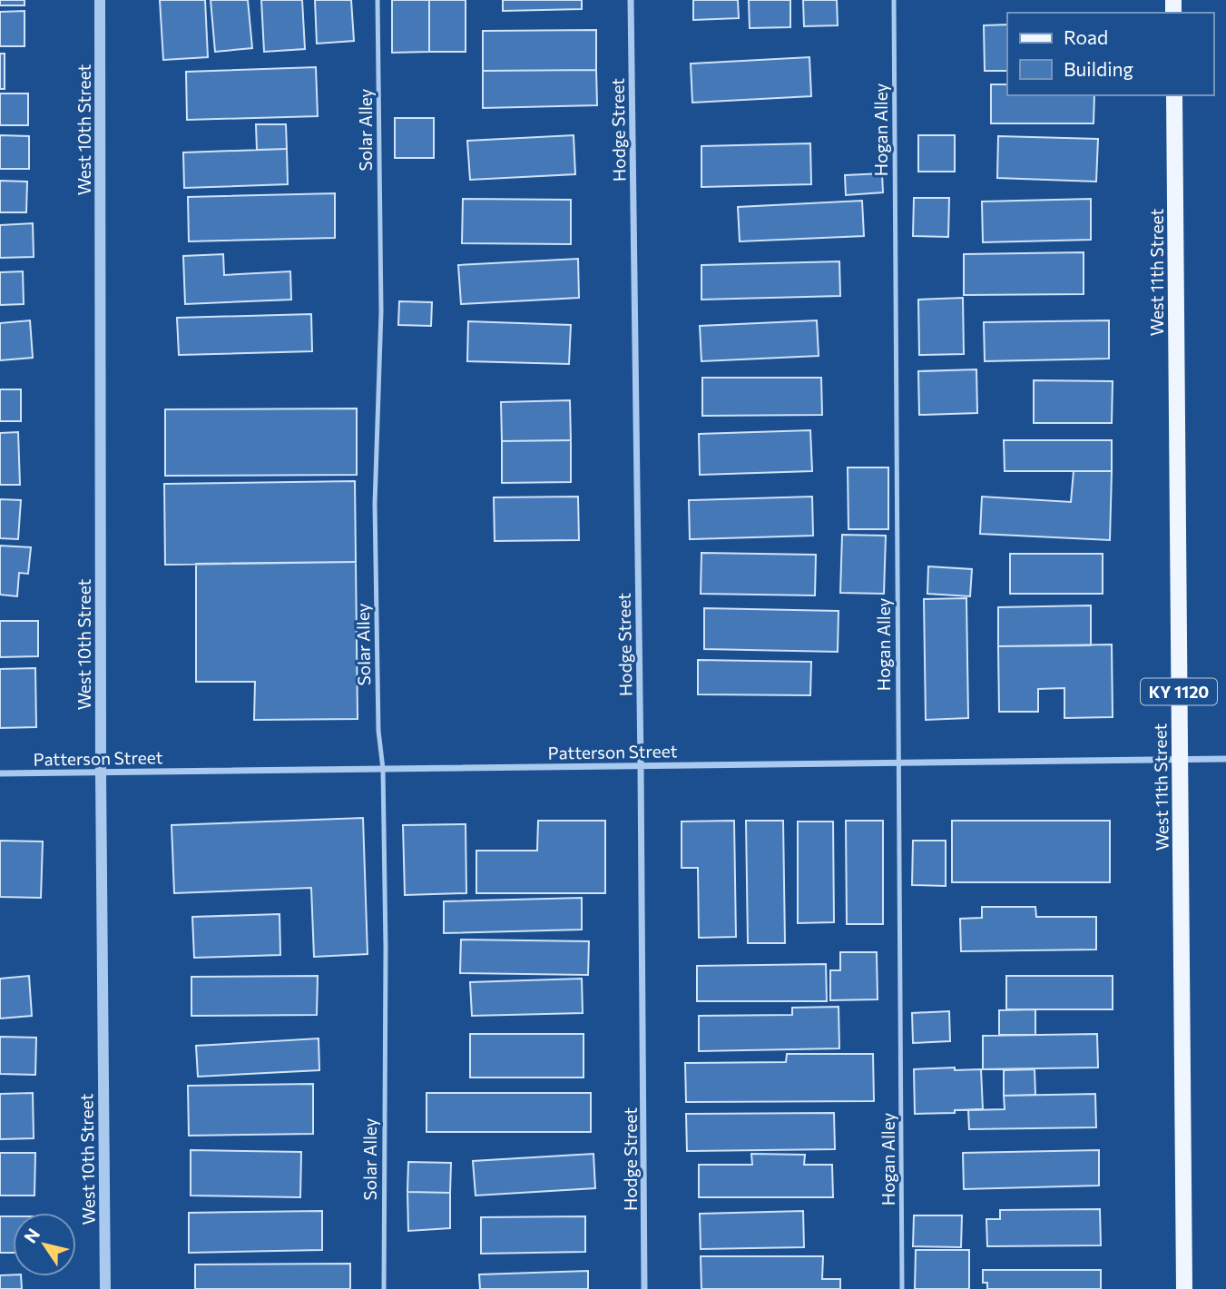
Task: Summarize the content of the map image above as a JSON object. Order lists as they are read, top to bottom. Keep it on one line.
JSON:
{"streets":{"main road":["West 11th Street","KY 1120"],"street":["West 10th Street","Hodge Street","Patterson Street"],"lane":["Solar Alley","Hogan Alley"]},"crossings":[["West 10th Street","Patterson Street"],["Solar Alley","Patterson Street"],["Hodge Street","Patterson Street"],["Hogan Alley","Patterson Street"],["West 11th Street","Patterson Street"]],"legend":["Road","Building"],"north":"top left"}
